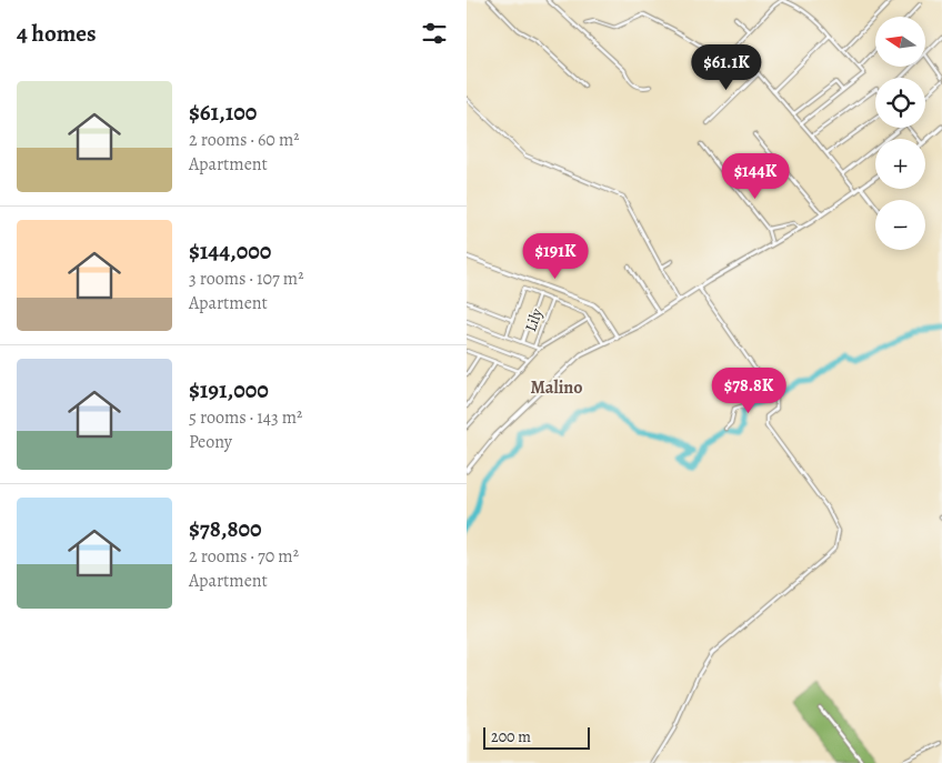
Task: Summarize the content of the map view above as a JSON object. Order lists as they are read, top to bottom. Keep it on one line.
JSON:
{"streets":{"street":["Lily"]},"districts":["Malino"],"scale_bar":"200 m","north":"left","page":{"heading":"4 homes","map_buttons":["+","−"],"price":["$61.1K","$144K","$191K","$78.8K"],"list":[{"name":"$61,100","note":"2 rooms · 60 m² · Apartment"},{"name":"$144,000","note":"3 rooms · 107 m² · Apartment"},{"name":"$191,000","note":"5 rooms · 143 m² · Peony"},{"name":"$78,800","note":"2 rooms · 70 m² · Apartment"}],"scale":"200 m"}}
